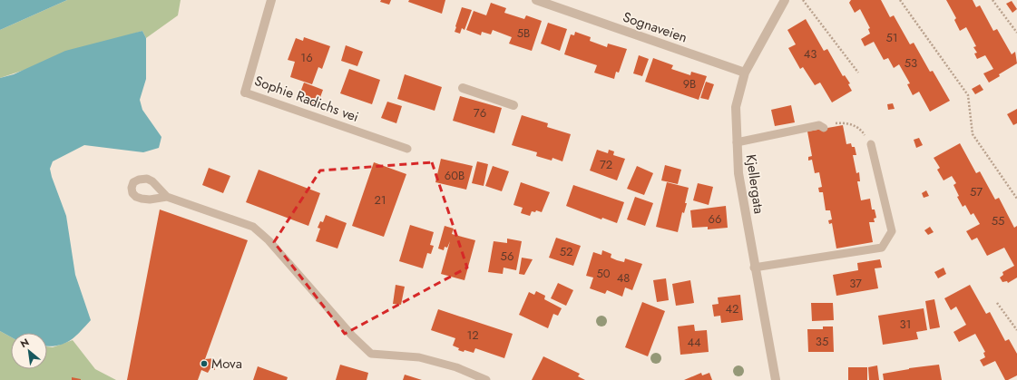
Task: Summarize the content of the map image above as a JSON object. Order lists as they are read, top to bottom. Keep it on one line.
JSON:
{"streets":{"street":["Sognaveien","Sophie Radichs vei","Kjellergata"]},"crossings":[["Sognaveien","Kjellergata"]],"places":["Mova"],"house_numbers":["5B","51","43","16","53","9B","76","72","60B","57","21","66","55","52","56","50","48","37","42","31","12","35","44"],"north":"top left"}
